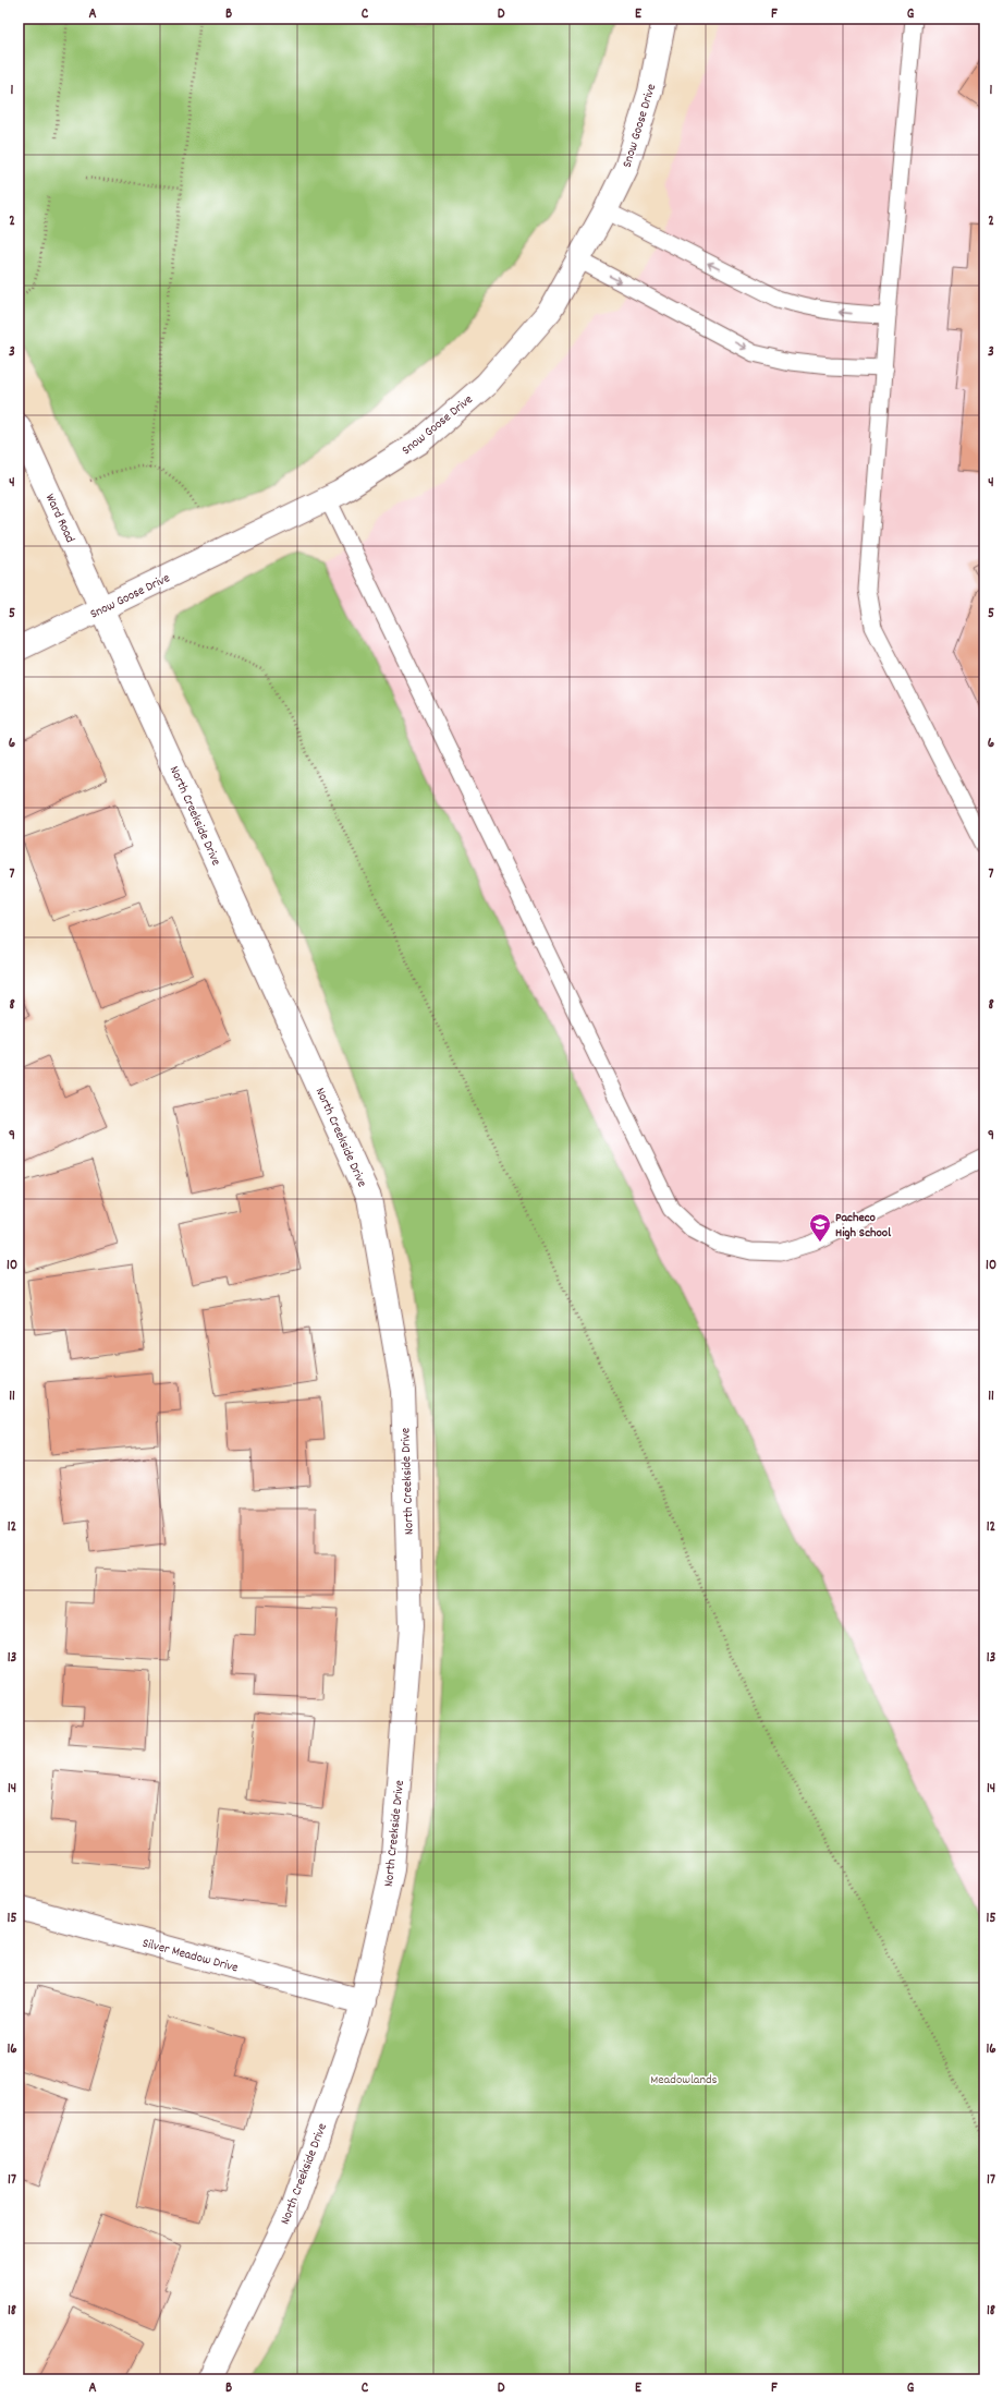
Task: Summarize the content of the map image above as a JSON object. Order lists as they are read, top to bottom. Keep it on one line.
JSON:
{"streets":{"street":["Snow Goose Drive","Ward Road","North Creekside Drive","Silver Meadow Drive"]},"crossings":[["Snow Goose Drive","Ward Road"],["Snow Goose Drive","North Creekside Drive"],["Ward Road","North Creekside Drive"],["North Creekside Drive","Silver Meadow Drive"]],"parks":["Meadowlands"],"places":{"school or university":["Pacheco High School"]},"grid":{"columns":["A","B","C","D","E","F","G"],"rows":["1","2","3","4","5","6","7","8","9","10","11","12","13","14","15","16","17","18"]}}
